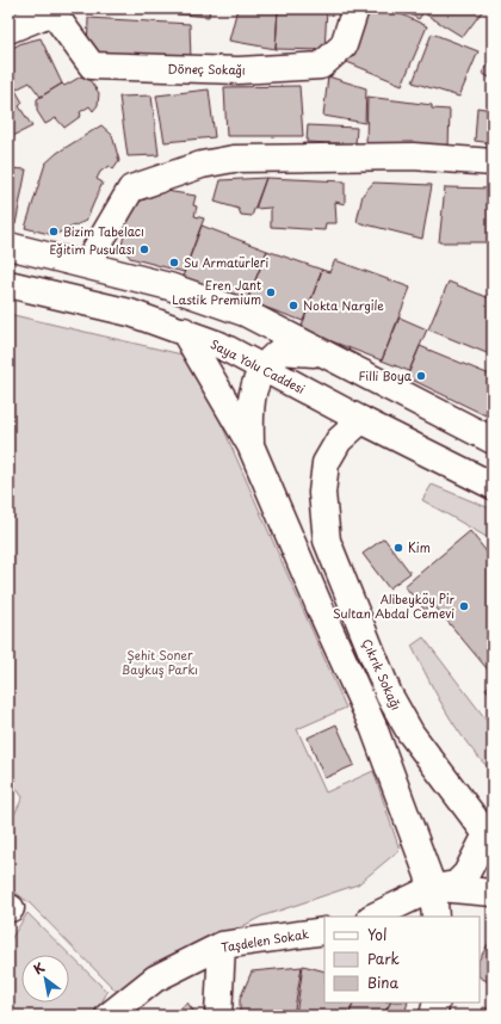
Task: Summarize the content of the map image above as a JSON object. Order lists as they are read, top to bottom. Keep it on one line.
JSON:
{"streets":{"street":["Döneç Sokağı","Saya Yolu Caddesi","Çıkrık Sokağı","Taşdelen Sokak"]},"crossings":[["Saya Yolu Caddesi","Çıkrık Sokağı"]],"parks":["Şehit Soner Baykuş Parkı"],"places":["Bizim Tabelacı","Eğitim Pusulası","Su Armatürleri","Eren Jant Lastik Premium","Nokta Nargile","Filli Boya","Kim","Alibeyköy Pir Sultan Abdal Cemevi"],"legend":["Yol","Park","Bina"],"north":"top left"}
